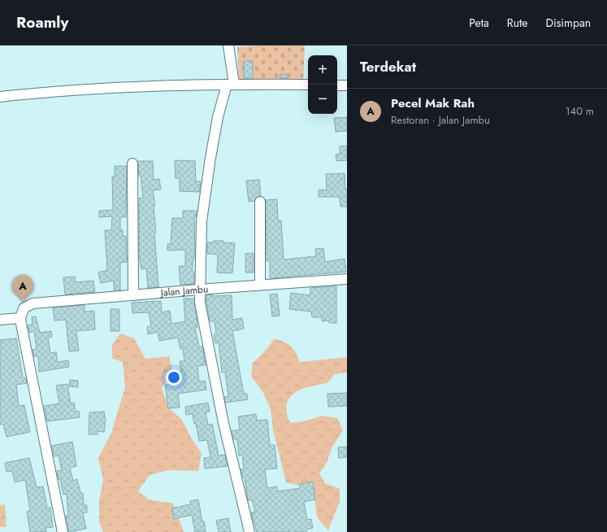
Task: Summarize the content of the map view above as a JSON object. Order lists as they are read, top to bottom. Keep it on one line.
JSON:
{"streets":{"street":["Jalan Jambu"]},"page":{"header":"Roamly","nav":["Peta","Rute","Disimpan"],"heading":"Terdekat","map_buttons":["+","−"],"list":[{"mark":"A","name":"Pecel Mak Rah","note":"Restoran · Jalan Jambu","value":"140 m"}],"pins":"A"}}
